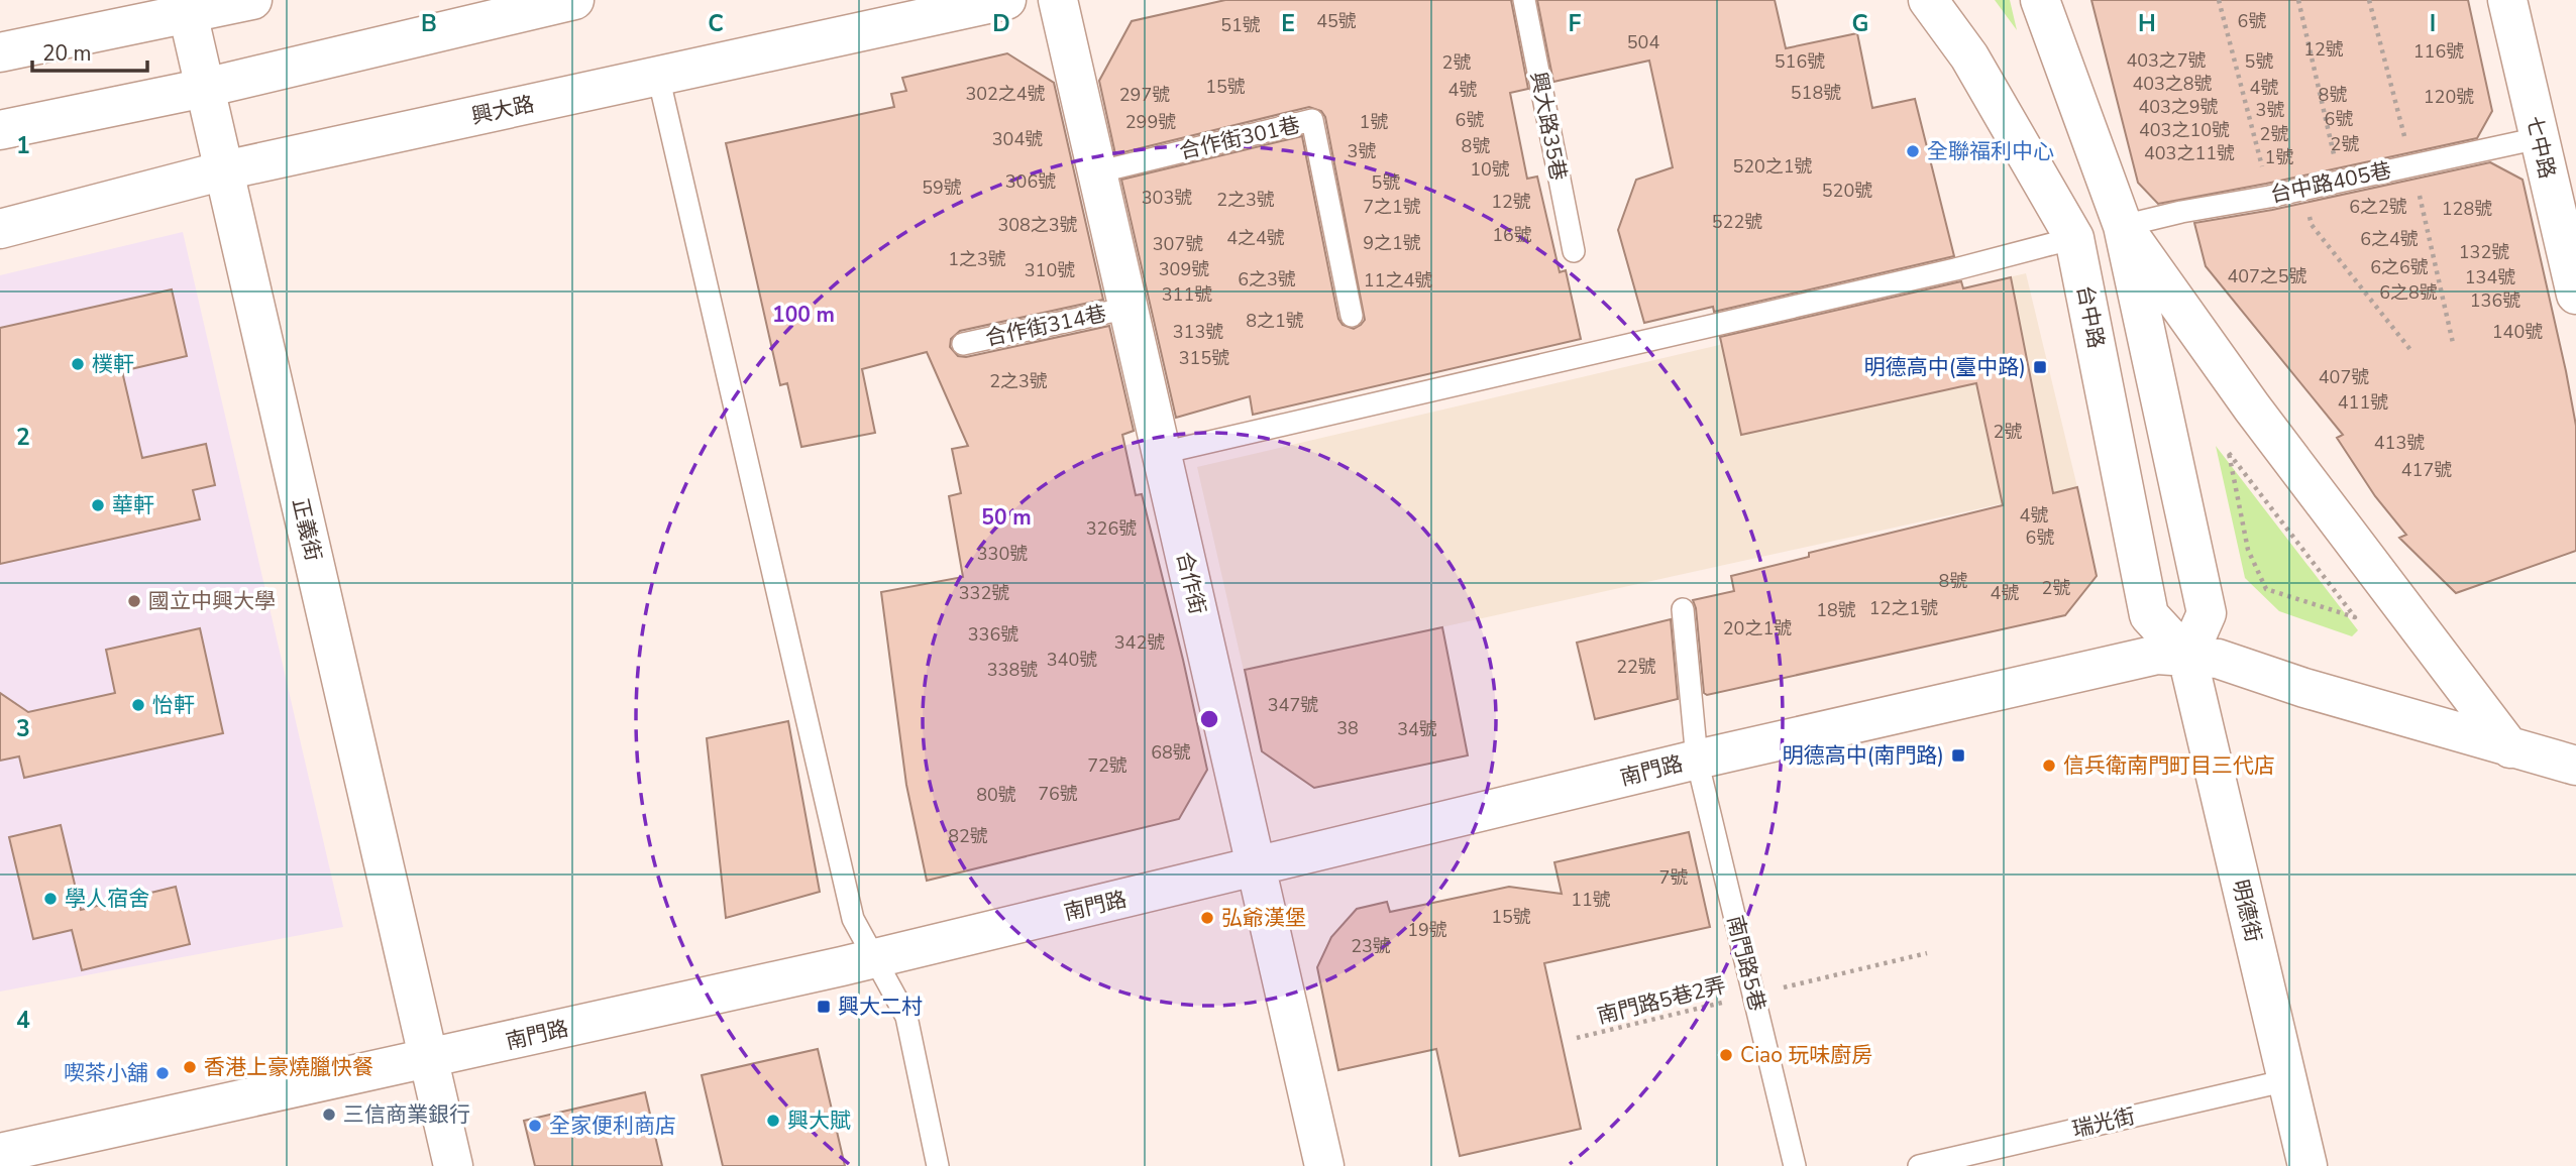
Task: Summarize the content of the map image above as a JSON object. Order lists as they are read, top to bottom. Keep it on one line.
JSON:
{"streets":{"street":["興大路","七中路","台中路","正義街","合作街","南門路","明德街"],"lane":["興大路35巷","合作街301巷","台中路405巷","合作街314巷","南門路5巷","瑞光街"],"path":["南門路5巷2弄"]},"crossings":[["興大路","正義街"],["合作街301巷","合作街"],["七中路","台中路405巷"],["台中路","南門路"],["台中路","明德街"],["合作街314巷","合作街"],["正義街","南門路"],["合作街","南門路"],["南門路","明德街"],["南門路","南門路5巷"],["明德街","瑞光街"],["南門路5巷","南門路5巷2弄"]],"places":{"other":["全聯福利中心","樸軒","華軒","國立中興大學","怡軒","信兵衛南門町目三代店","學人宿舍","弘爺漢堡","Ciao 玩味廚房","香港上豪燒臘快餐","喫茶小舖","三信商業銀行","興大賦","全家便利商店"],"transit":["明德高中(臺中路)","明德高中(南門路)","興大二村"]},"house_numbers":["45號","6號","51號","504","12號","116號","403之7號","516號","5號","2號","403之8號","15號","4號","4號","518號","302之4號","297號","8號","120號","403之9號","3號","6號","6號","299號","1號","403之10號","2號","304號","2號","8號","3號","403之11號","1號","520之1號","10號","306號","5號","59號","520號","303號","2之3號","12號","7之1號","6之2號","128號","522號","308之3號","16號","4之4號","6之4號","9之1號","307號","132號","1之3號","6之6號","309號","310號","407之5號","134號","6之3號","11之4號","6之8號","311號","136號","8之1號","313號","140號","315號","407號","2之3號","411號","2號","413號","417號","4號","326號","6號","330號","8號","2號","332號","4號","12之1號","18號","20之1號","336號","342號","340號","22號","338號","347號","38","34號","68號","72號","76號","80號","82號","7號","11號","15號","19號","23號"],"scale_bar":"20 m","grid":{"columns":["B","C","D","E","F","G","H","I"],"rows":["1","2","3","4"]},"rings":["100 m","50 m"]}
